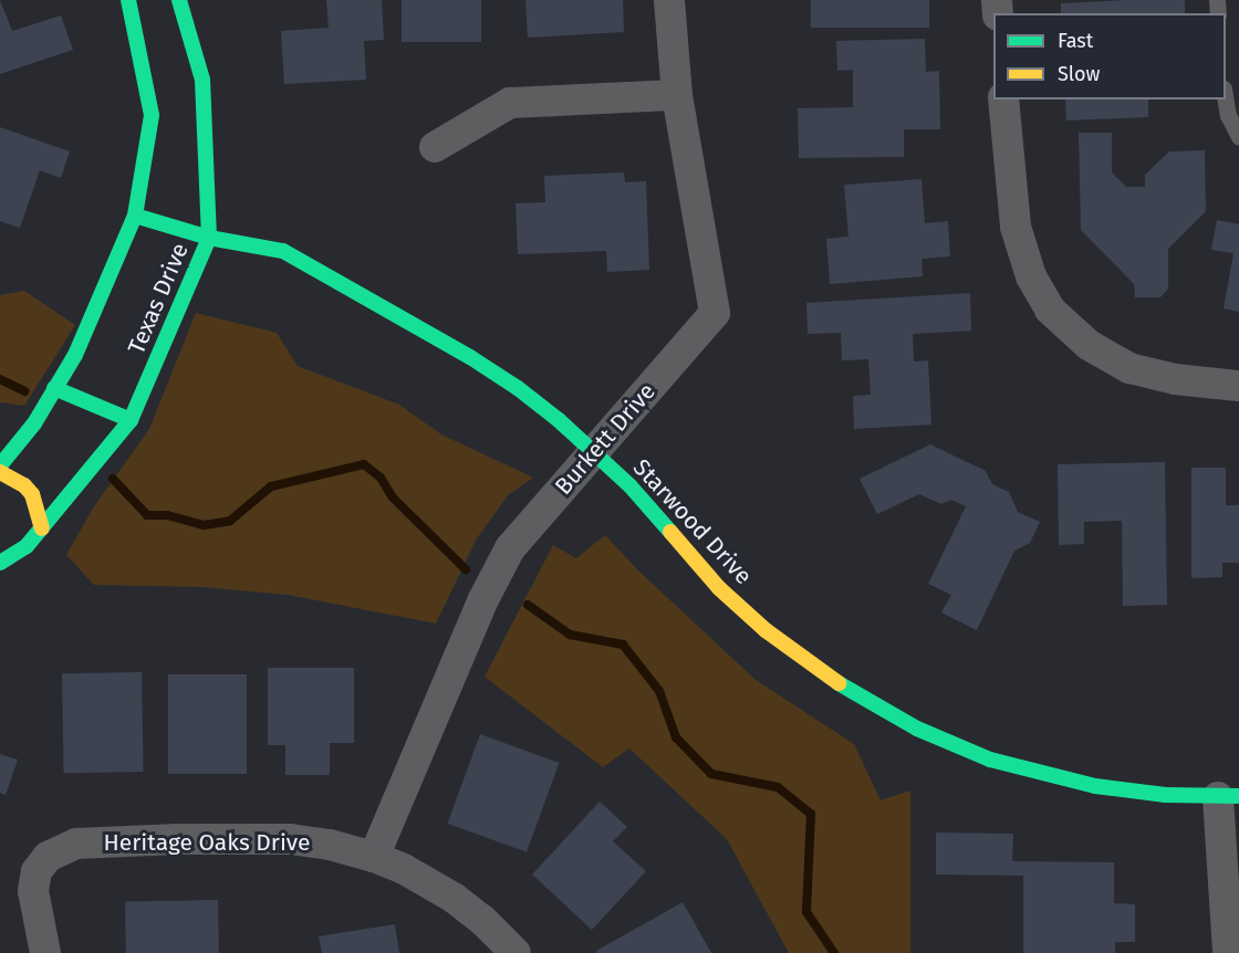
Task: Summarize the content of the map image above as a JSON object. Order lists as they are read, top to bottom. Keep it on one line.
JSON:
{"streets":{"street":["Texas Drive","Burkett Drive","Starwood Drive","Heritage Oaks Drive"]},"crossings":[["Texas Drive","Starwood Drive"],["Burkett Drive","Starwood Drive"],["Burkett Drive","Heritage Oaks Drive"]],"legend":["Fast","Slow"]}
